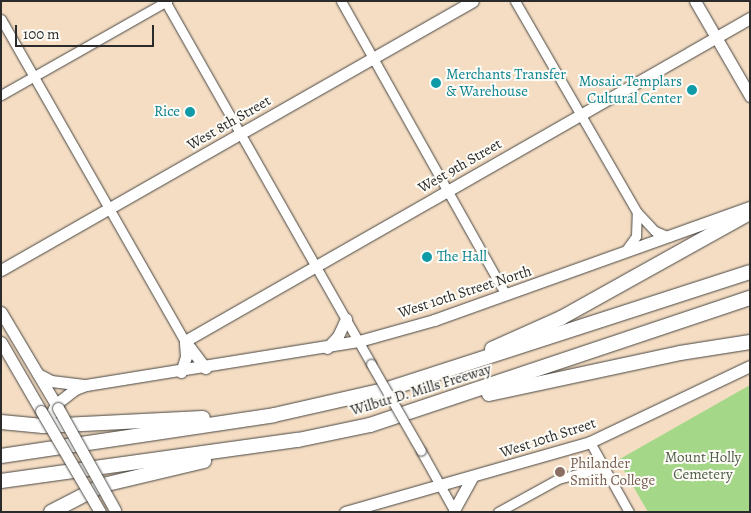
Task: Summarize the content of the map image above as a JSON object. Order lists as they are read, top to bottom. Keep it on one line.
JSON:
{"streets":{"highway":["Wilbur D. Mills Freeway"],"main road":["West 8th Street","West 9th Street","West 10th Street North","West 10th Street"]},"parks":["Mount Holly Cemetery"],"places":["Merchants Transfer & Warehouse","Mosaic Templars Cultural Center","Rice","The Hall","Philander Smith College"],"scale_bar":"100 m"}
